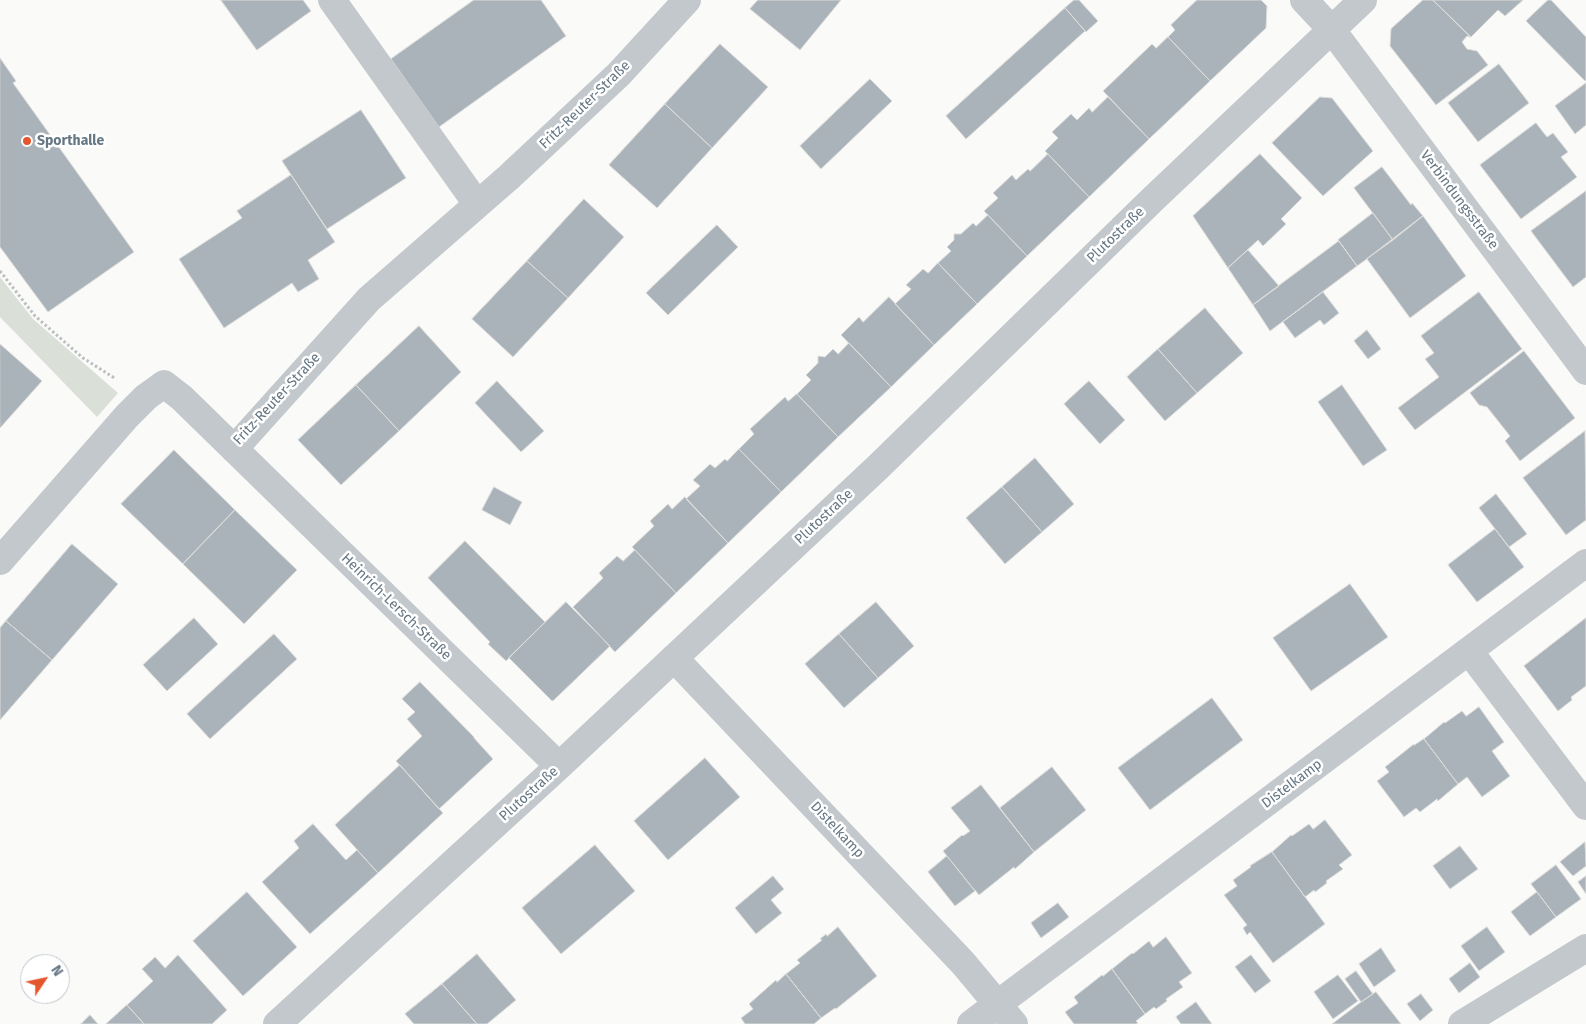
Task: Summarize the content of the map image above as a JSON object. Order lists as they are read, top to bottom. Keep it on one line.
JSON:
{"streets":{"street":["Fritz-Reuter-Straße","Verbindungsstraße","Plutostraße","Heinrich-Lersch-Straße","Distelkamp"]},"crossings":[["Fritz-Reuter-Straße","Heinrich-Lersch-Straße"],["Verbindungsstraße","Plutostraße"],["Plutostraße","Heinrich-Lersch-Straße"],["Plutostraße","Distelkamp"]],"places":["Sporthalle"],"north":"top right"}
